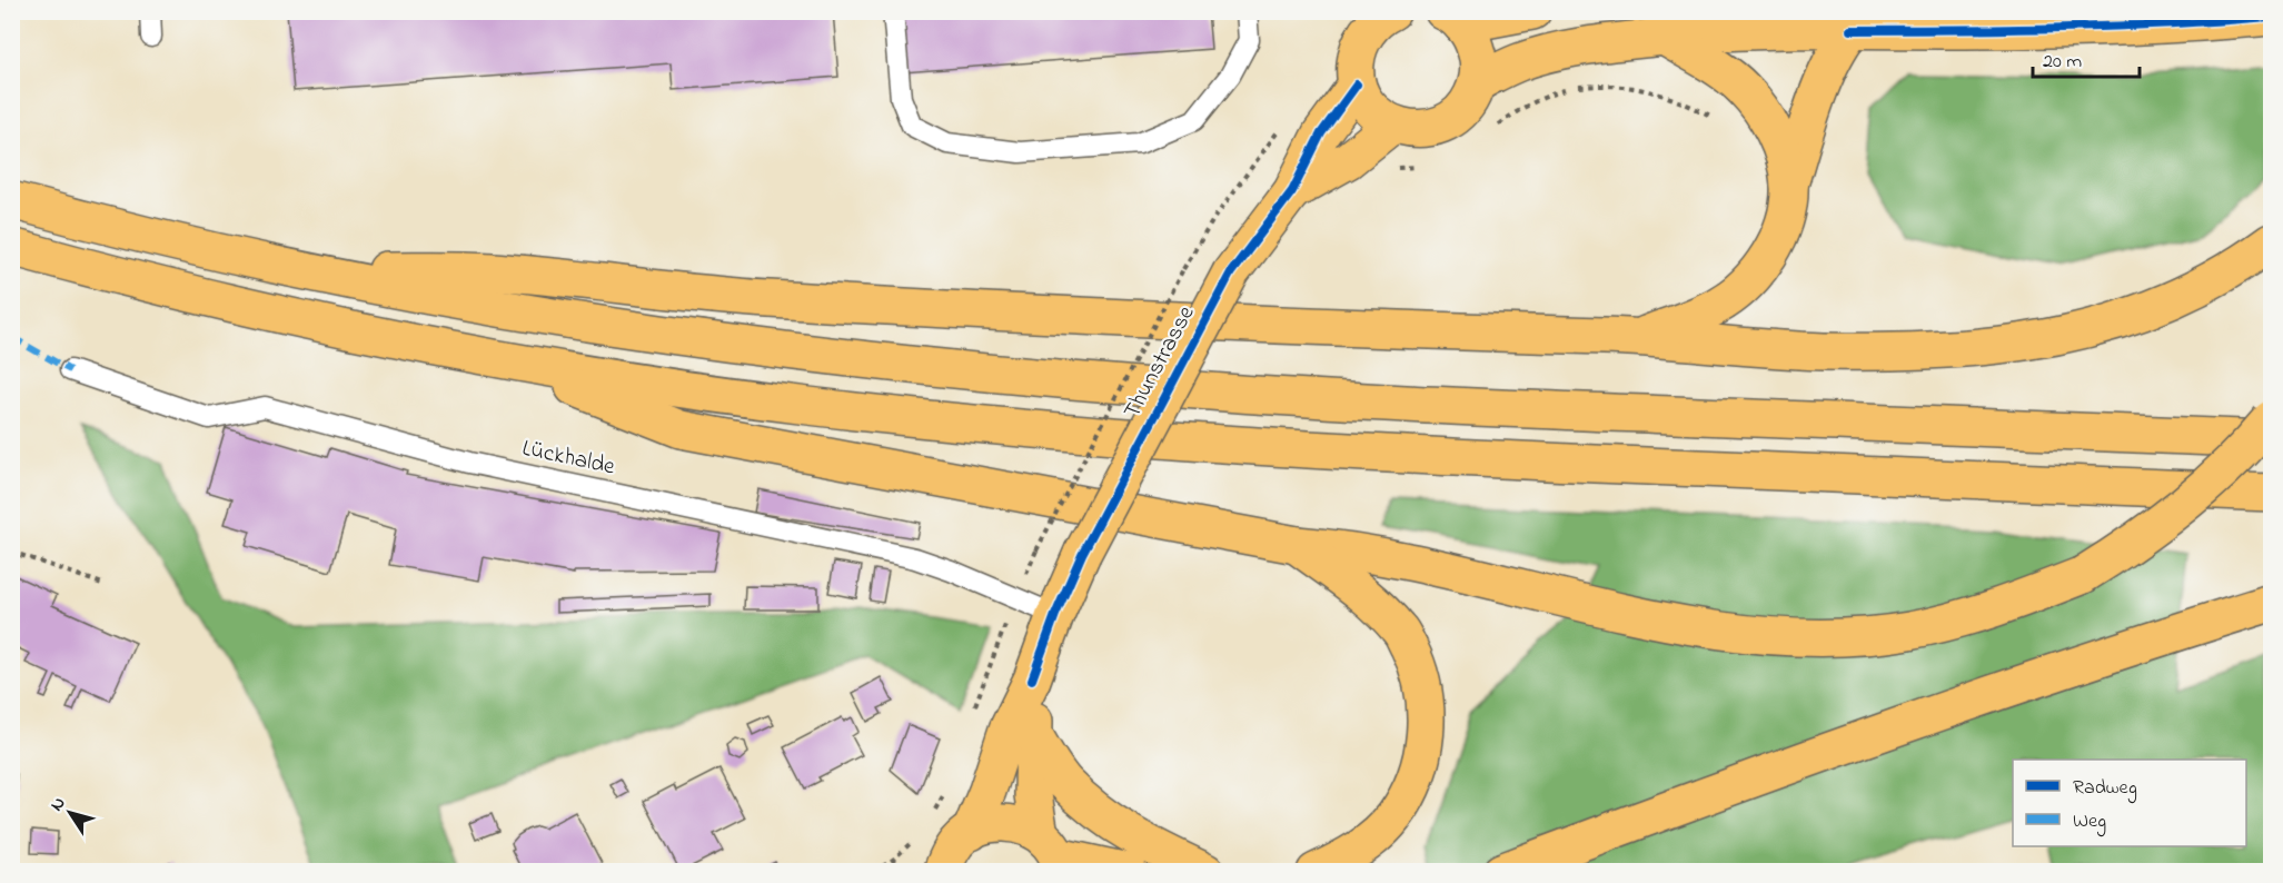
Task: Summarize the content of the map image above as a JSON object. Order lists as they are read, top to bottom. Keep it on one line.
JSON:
{"streets":{"main road":["Thunstrasse"],"lane":["Lückhalde"]},"crossings":[["Thunstrasse","Lückhalde"]],"legend":["Radweg","Weg"],"scale_bar":"20 m","north":"top left"}
